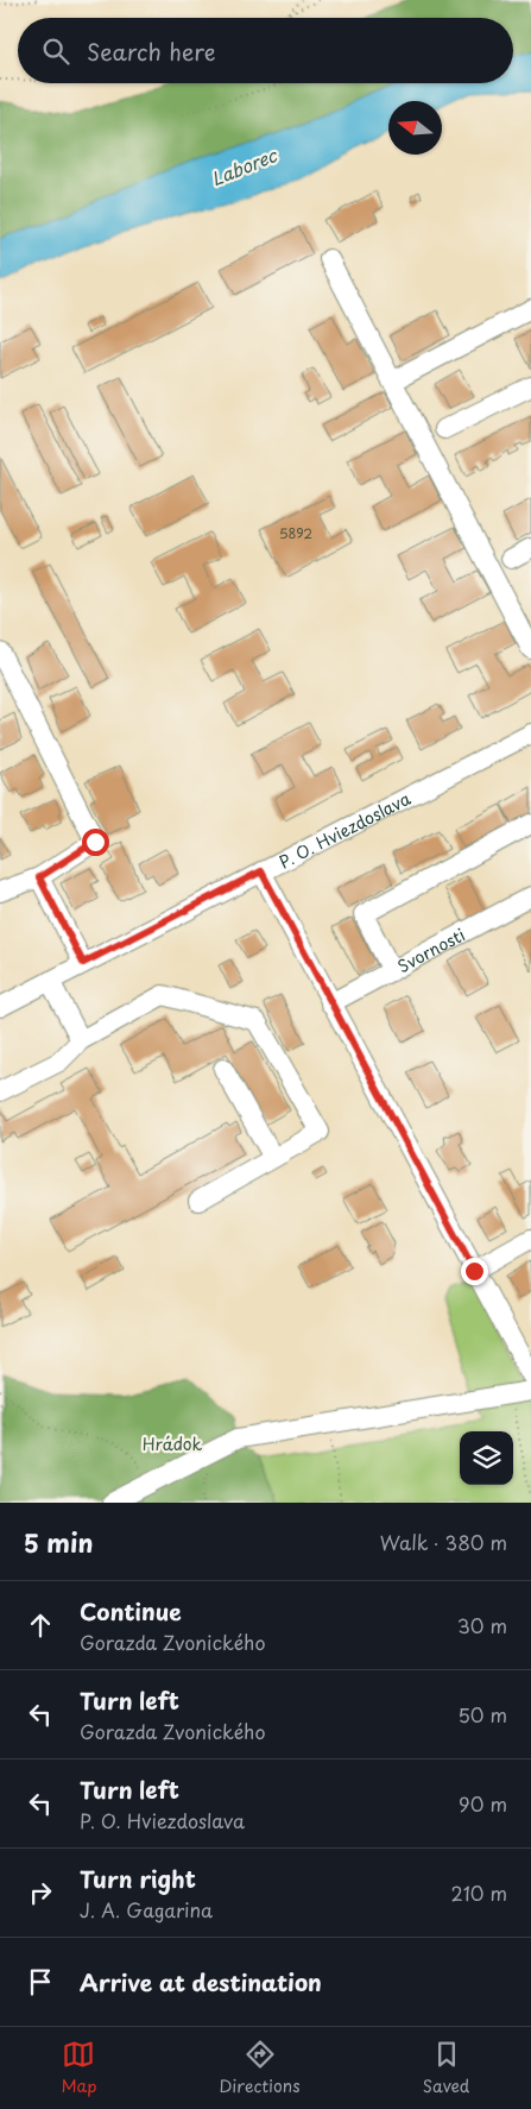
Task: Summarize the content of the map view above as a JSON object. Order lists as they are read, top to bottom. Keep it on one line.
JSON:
{"streets":{"street":["P. O. Hviezdoslava","Svornosti"]},"water":["Laborec"],"parks":["Hrádok"],"house_numbers":["5892"],"north":"left","page":{"search":"Search here","heading":["5 min","Walk · 380 m"],"list":[["Continue","Gorazda Zvonického","30 m"],["Turn left","Gorazda Zvonického","50 m"],["Turn left","P. O. Hviezdoslava","90 m"],["Turn right","J. A. Gagarina","210 m"],"Arrive at destination"],"nav":["Map","Directions","Saved"]}}
